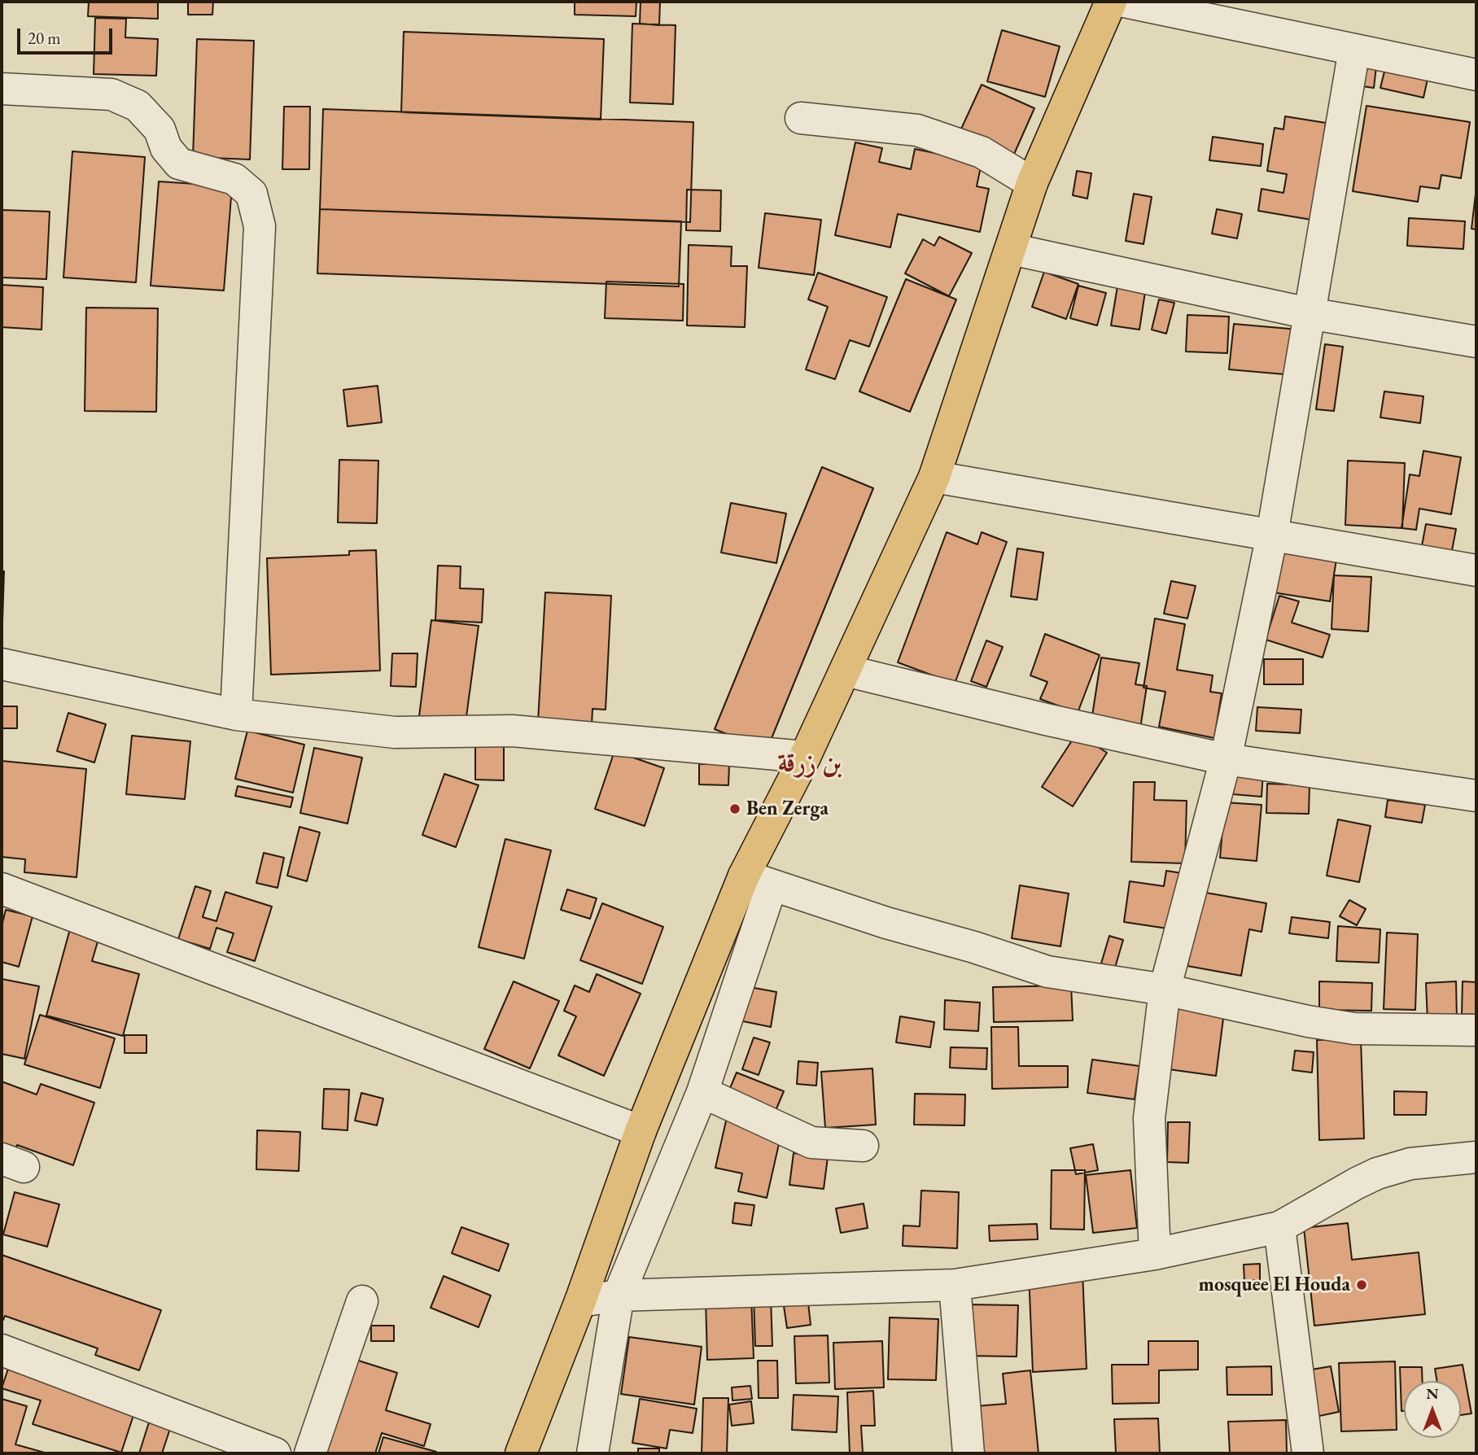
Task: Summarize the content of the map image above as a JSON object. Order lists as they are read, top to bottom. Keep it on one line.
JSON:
{"districts":["بن زرقة"],"places":["Ben Zerga","mosquee El Houda"],"scale_bar":"20 m","north":"top"}
